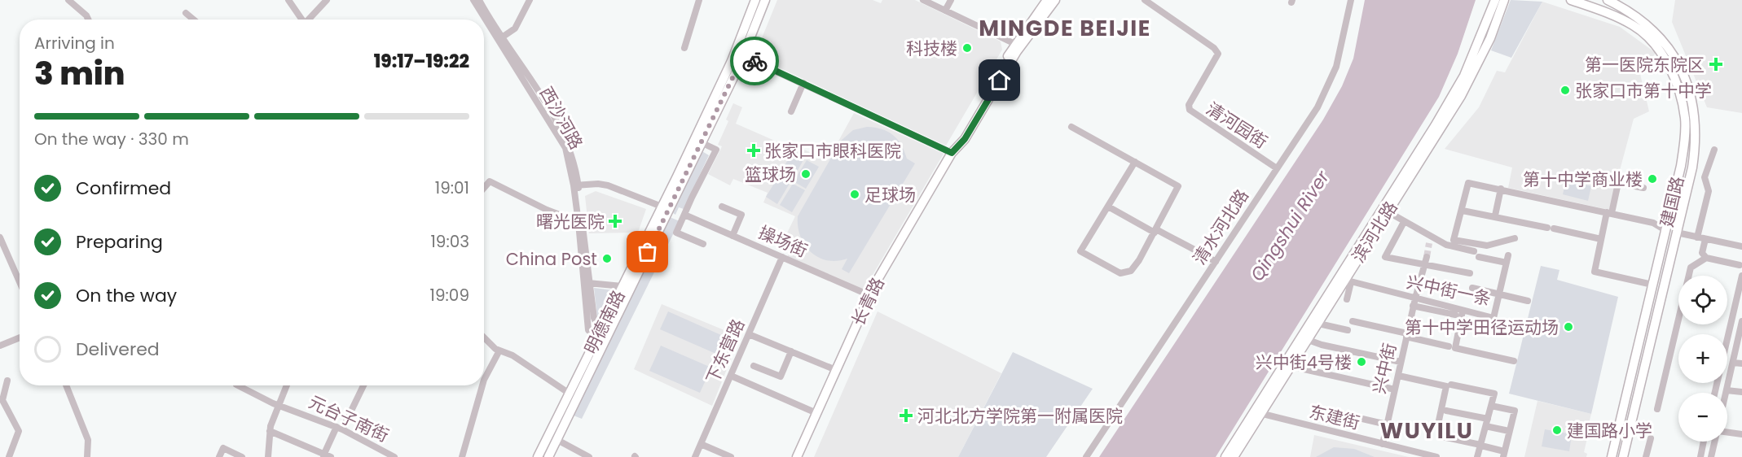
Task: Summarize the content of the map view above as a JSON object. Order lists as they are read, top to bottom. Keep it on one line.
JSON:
{"streets":{"main road":["建国路","滨河北路","长青路","明德南路"],"street":["西沙河路","清河园街","清水河北路","操场街","兴中街一条","下东营路","兴中街","东建街","元台子南街"]},"crossings":[["西沙河路","明德南路"],["清河园街","清水河北路"],["滨河北路","兴中街一条"],["滨河北路","东建街"],["操场街","长青路"],["操场街","下东营路"],["兴中街一条","兴中街"],["兴中街","东建街"]],"districts":["MINGDE BEIJIE","WUYILU"],"water":["Qingshui River"],"places":{"other":["科技楼","张家口市第十中学","篮球场","第十中学商业楼","足球场","China Post","第十中学田径运动场","兴中街4号楼","建国路小学"],"health":["第一医院东院区","张家口市眼科医院","曙光医院","河北北方学院第一附属医院"]},"page":{"heading":["3 min","Arriving in","19:17–19:22"],"bar":"On the way · 330 m","list":[["Confirmed","19:01"],["Preparing","19:03"],["On the way","19:09"],"Delivered"],"map_buttons":["+","−"]}}
